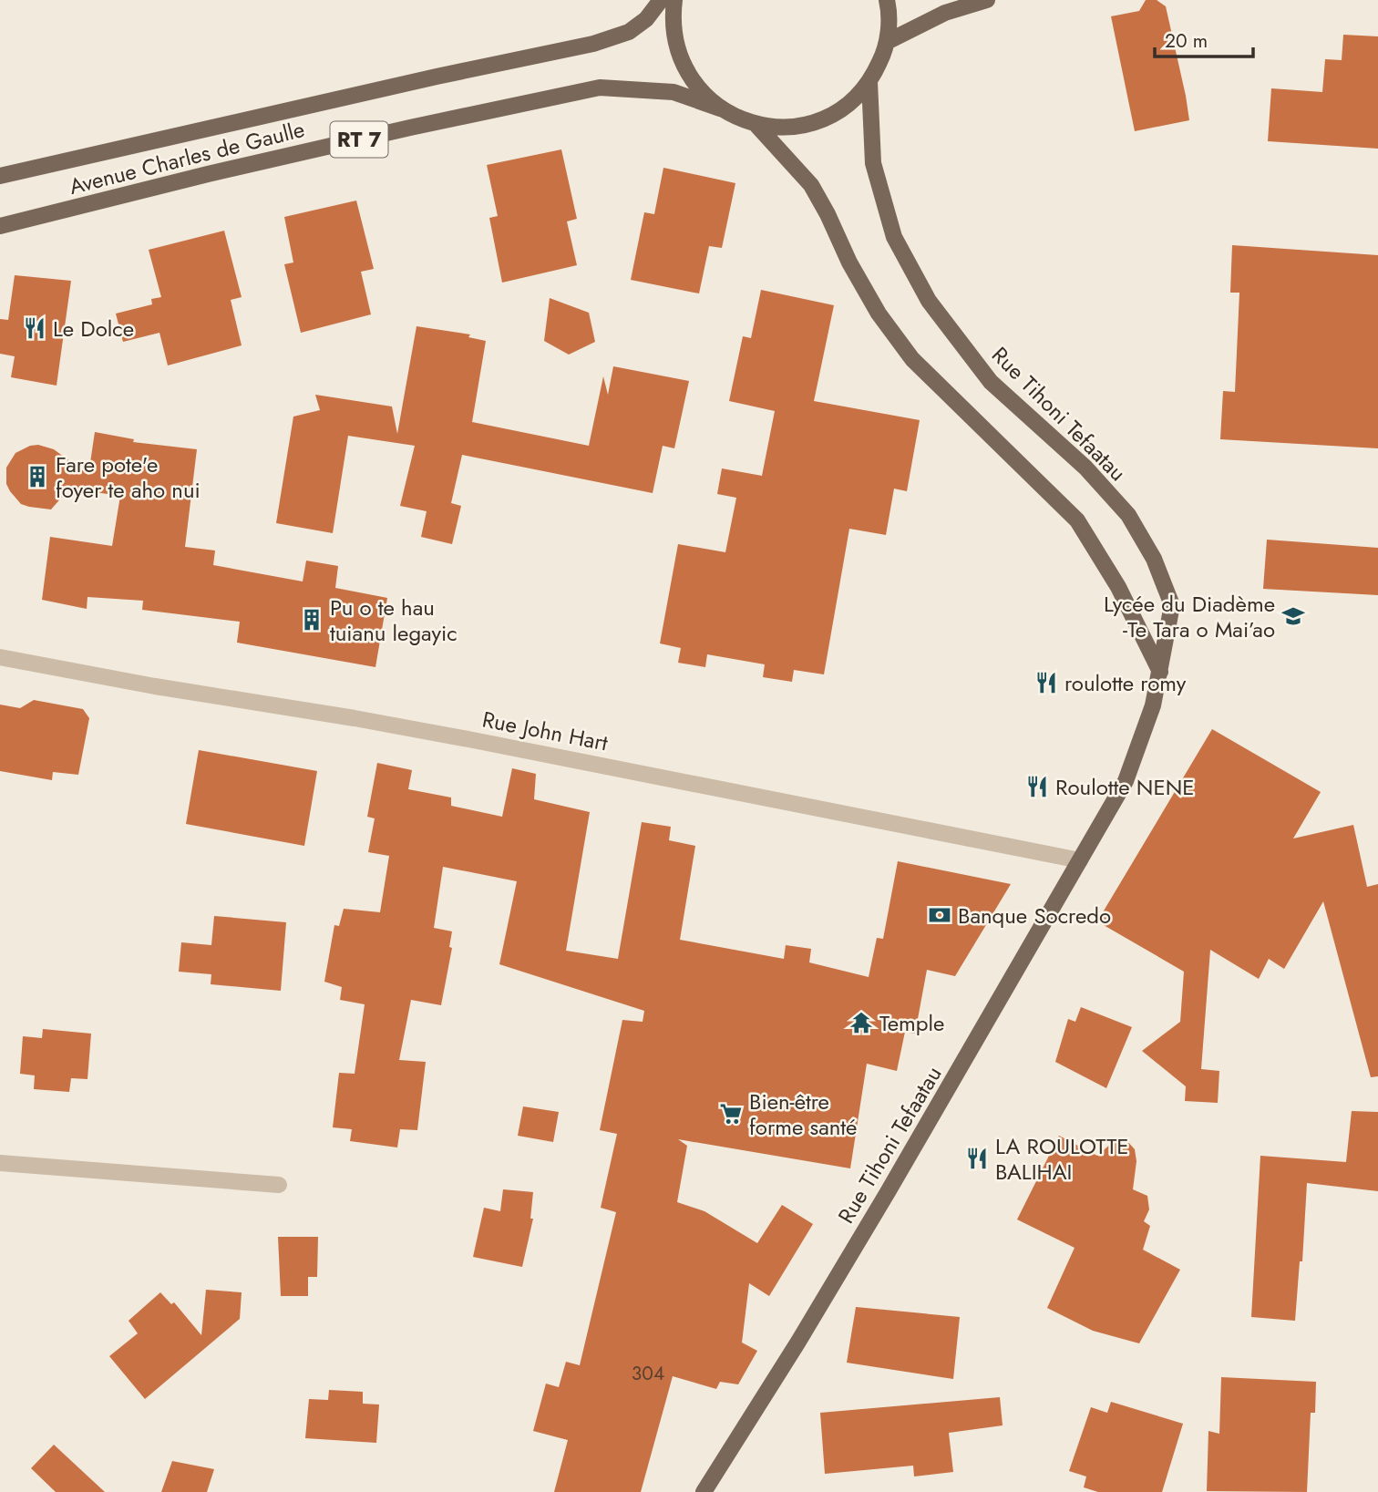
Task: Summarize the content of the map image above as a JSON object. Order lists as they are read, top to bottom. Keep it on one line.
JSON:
{"streets":{"main road":["RT 7","Avenue Charles de Gaulle","Rue Tihoni Tefaatau"],"street":["Rue John Hart"]},"crossings":[["RT 7","Avenue Charles de Gaulle"],["RT 7","Rue Tihoni Tefaatau"],["Rue Tihoni Tefaatau","Rue John Hart"]],"places":{"restaurant":["Le Dolce","roulotte romy","Roulotte NENE","LA ROULOTTE BALIHAI"],"building":["Fare pote'e foyer te aho nui","Pu o te hau tuianu legayic"],"school or university":["Lycée du Diadème -Te Tara o Mai’ao"],"bank":["Banque Socredo"],"temple":["Temple"],"supermarket":["Bien-être forme santé"]},"house_numbers":["304"],"scale_bar":"20 m"}
